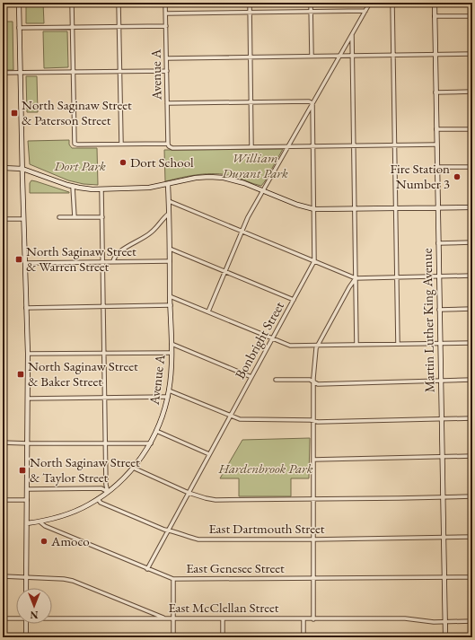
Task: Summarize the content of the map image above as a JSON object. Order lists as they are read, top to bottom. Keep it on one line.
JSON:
{"streets":{"street":["Avenue A","Martin Luther King Avenue","Bonbright Street","East Dartmouth Street","East Genesee Street","East McClellan Street"]},"crossings":[["Avenue A","East Dartmouth Street"],["Avenue A","East Genesee Street"],["Martin Luther King Avenue","East Dartmouth Street"],["Martin Luther King Avenue","East Genesee Street"],["Martin Luther King Avenue","East McClellan Street"],["Bonbright Street","East Dartmouth Street"],["Bonbright Street","East Genesee Street"]],"parks":["William Durant Park","Dort Park","Hardenbrook Park"],"places":{"transit":["North Saginaw Street & Paterson Street","North Saginaw Street & Warren Street","North Saginaw Street & Baker Street","North Saginaw Street & Taylor Street"],"other":["Dort School","Fire Station Number 3","Amoco"]},"north":"bottom"}
